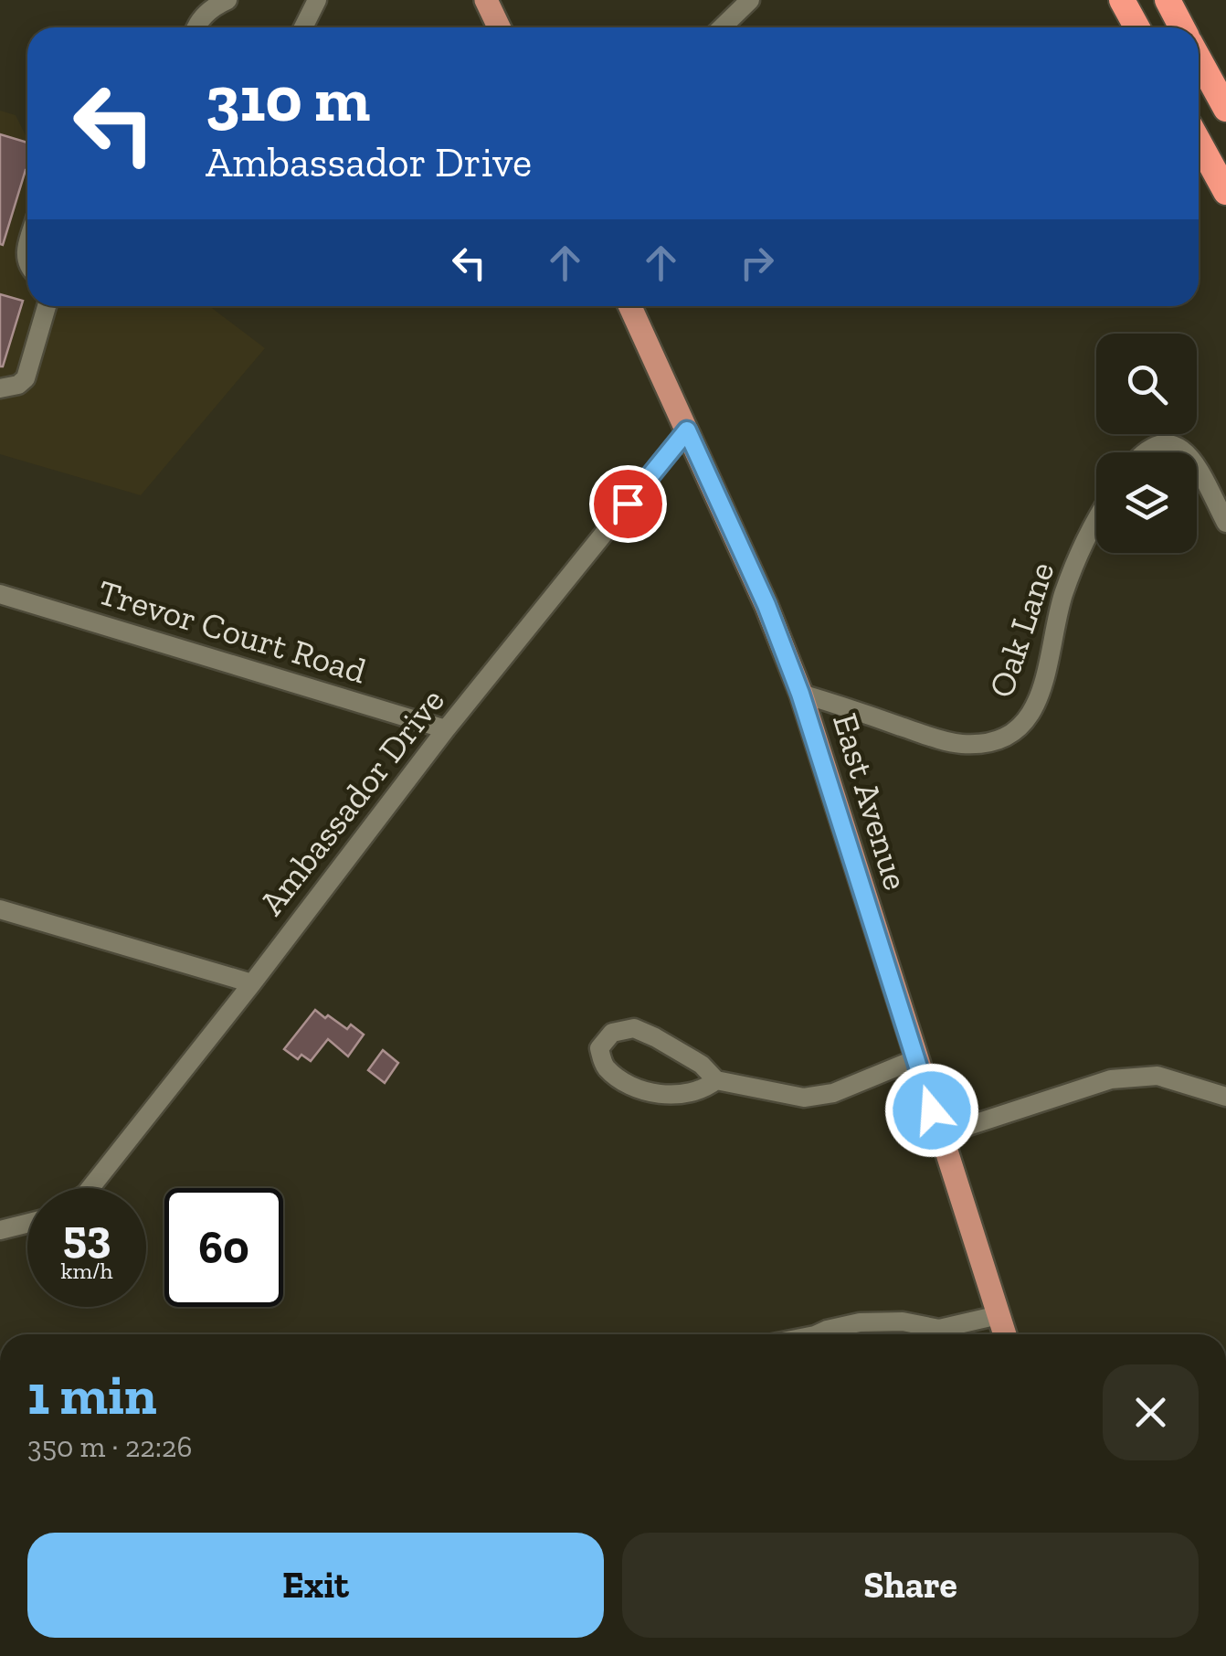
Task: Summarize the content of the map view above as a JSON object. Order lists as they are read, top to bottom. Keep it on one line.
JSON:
{"streets":{"main road":["East Avenue"],"street":["Oak Lane","Trevor Court Road","Ambassador Drive"]},"crossings":[["Oak Lane","East Avenue"],["Trevor Court Road","Ambassador Drive"],["Ambassador Drive","East Avenue"]],"page":{"turn":["310 m","Ambassador Drive"],"speed":"53 km/h","limit":"60","heading":["1 min","350 m · 22:26"],"buttons":["Exit","Share"]}}
